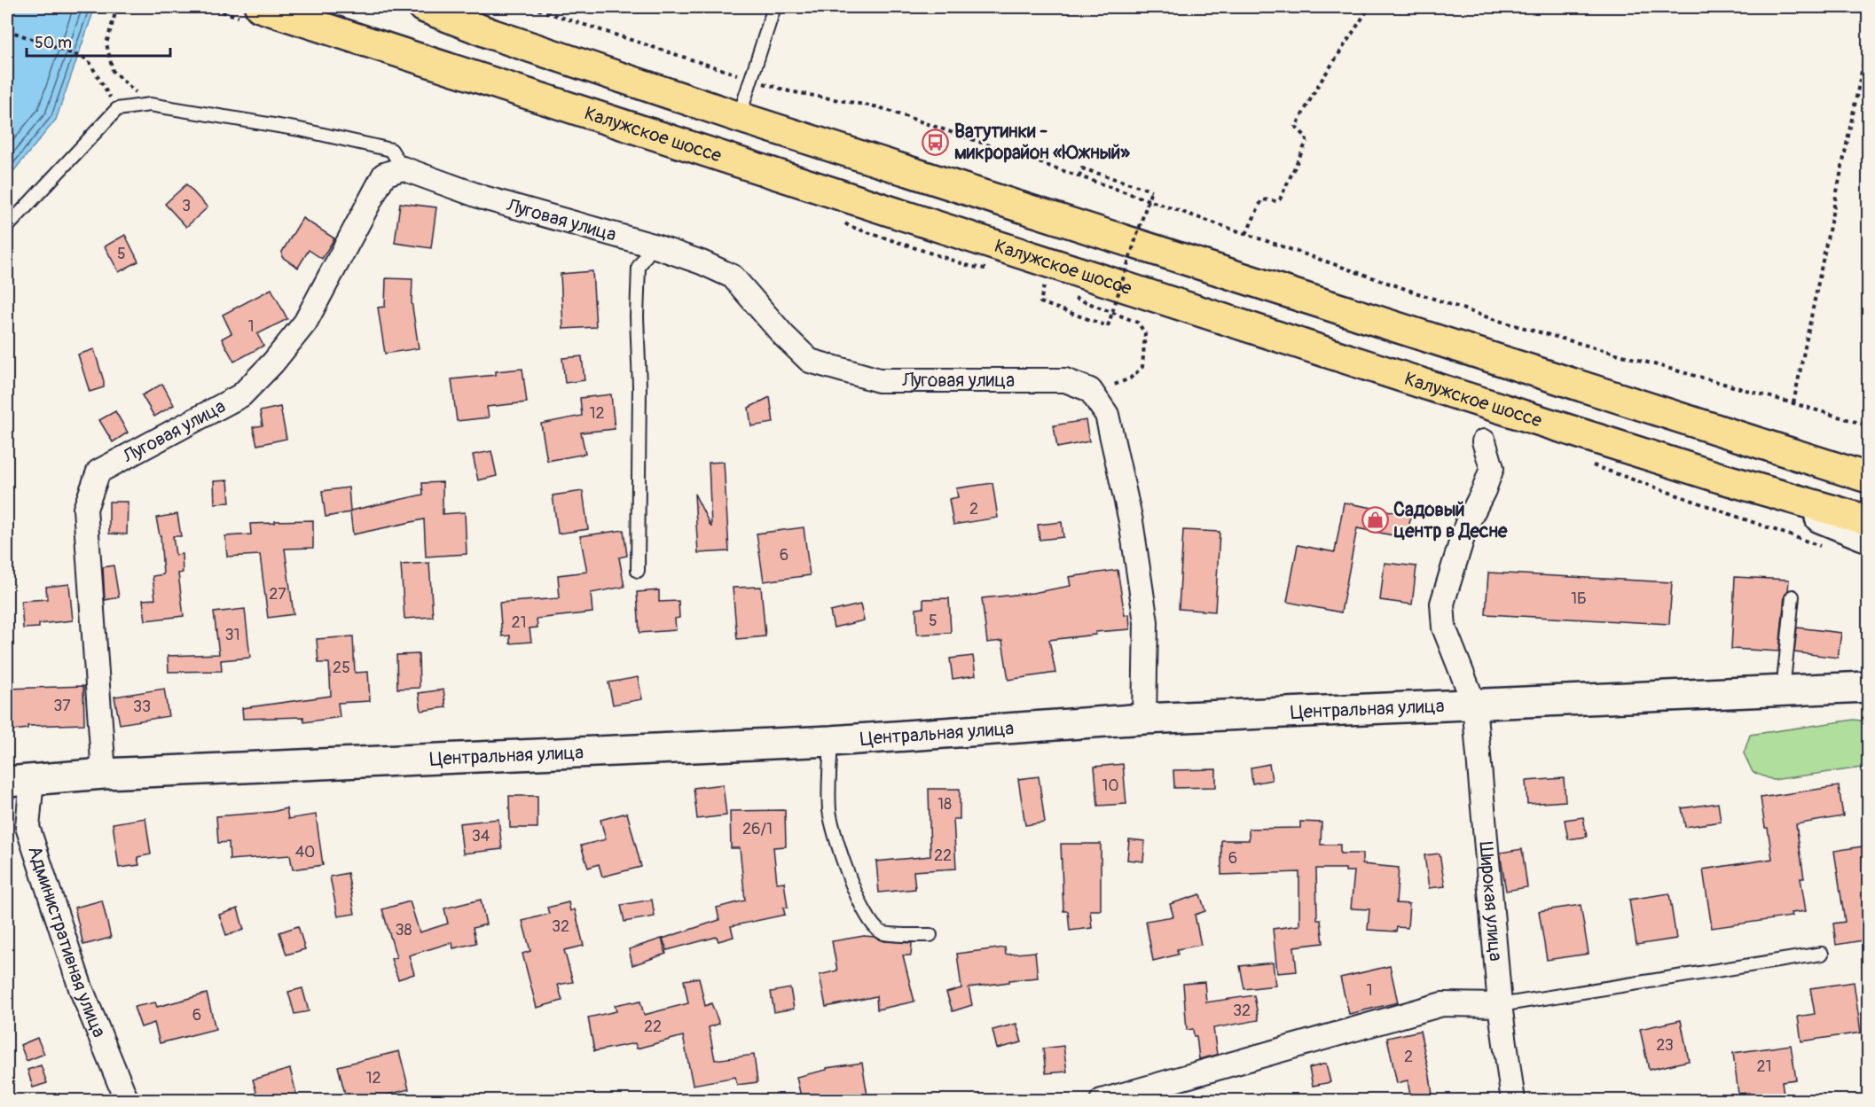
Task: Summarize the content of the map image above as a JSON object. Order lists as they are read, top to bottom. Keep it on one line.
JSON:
{"streets":{"highway":["Калужское шоссе"],"street":["Луговая улица","Центральная улица","Широкая улица","Административная улица"]},"crossings":[["Луговая улица","Центральная улица"],["Центральная улица","Широкая улица"],["Центральная улица","Административная улица"]],"places":{"bus stop":["Ватутинки - микрорайон «Южный»"],"shop":["Садовый центр в Десне"]},"house_numbers":["3","5","1","12","2","6","27","1Б","5","21","31","25","37","33","10","18","26/1","34","40","22","6","32","38","1","32","6","22","23","2","21","12"],"scale_bar":"50 m"}
